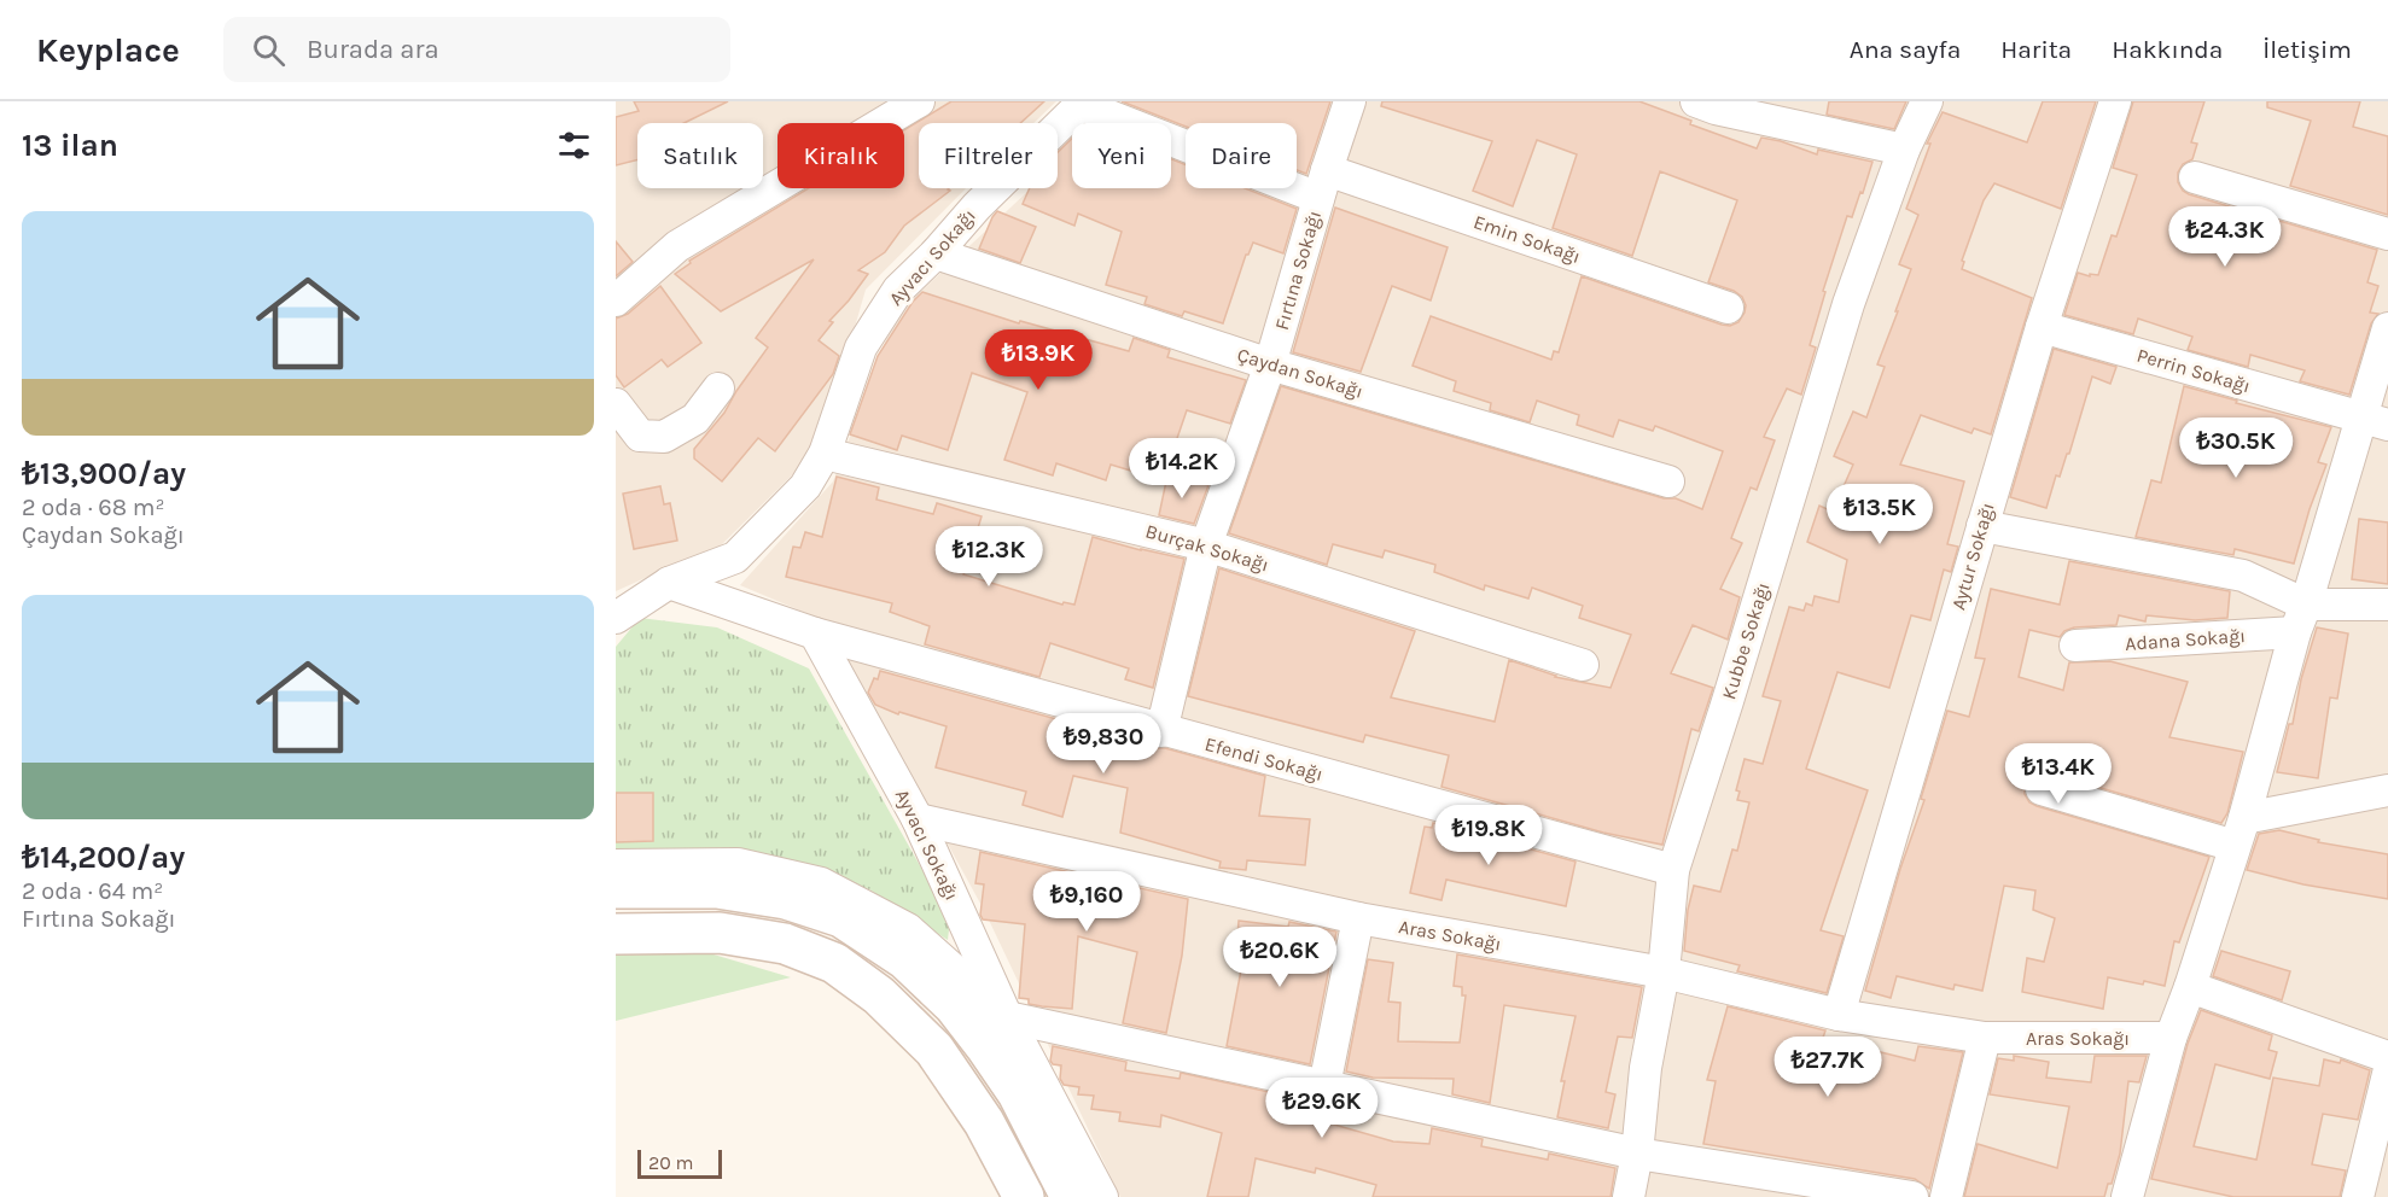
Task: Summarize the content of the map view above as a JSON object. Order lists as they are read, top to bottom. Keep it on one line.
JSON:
{"streets":{"street":["Emin Sokağı","Ayvacı Sokağı","Fırtına Sokağı","Perrin Sokağı","Çaydan Sokağı","Burçak Sokağı","Aytur Sokağı","Adana Sokağı","Kubbe Sokağı","Efendi Sokağı","Aras Sokağı"]},"crossings":[["Emin Sokağı","Ayvacı Sokağı"],["Emin Sokağı","Fırtına Sokağı"],["Ayvacı Sokağı","Çaydan Sokağı"],["Ayvacı Sokağı","Burçak Sokağı"],["Ayvacı Sokağı","Efendi Sokağı"],["Ayvacı Sokağı","Aras Sokağı"],["Fırtına Sokağı","Çaydan Sokağı"],["Fırtına Sokağı","Burçak Sokağı"],["Fırtına Sokağı","Efendi Sokağı"],["Perrin Sokağı","Aytur Sokağı"],["Aytur Sokağı","Aras Sokağı"],["Kubbe Sokağı","Efendi Sokağı"],["Kubbe Sokağı","Aras Sokağı"]],"scale_bar":"20 m","page":{"header":"Keyplace","search":"Burada ara","nav":["Ana sayfa","Harita","Hakkında","İletişim"],"heading":"13 ilan","chip":["Satılık","Kiralık","Filtreler","Yeni","Daire"],"list":[{"name":"₺13,900/ay","note":"2 oda · 68 m² · Çaydan Sokağı"},{"name":"₺14,200/ay","note":"2 oda · 64 m² · Fırtına Sokağı"}],"price":["₺24.3K","₺13.9K","₺30.5K","₺14.2K","₺13.5K","₺12.3K","₺9,830","₺13.4K","₺19.8K","₺9,160","₺20.6K","₺27.7K","₺29.6K"],"scale":"20 m"}}
